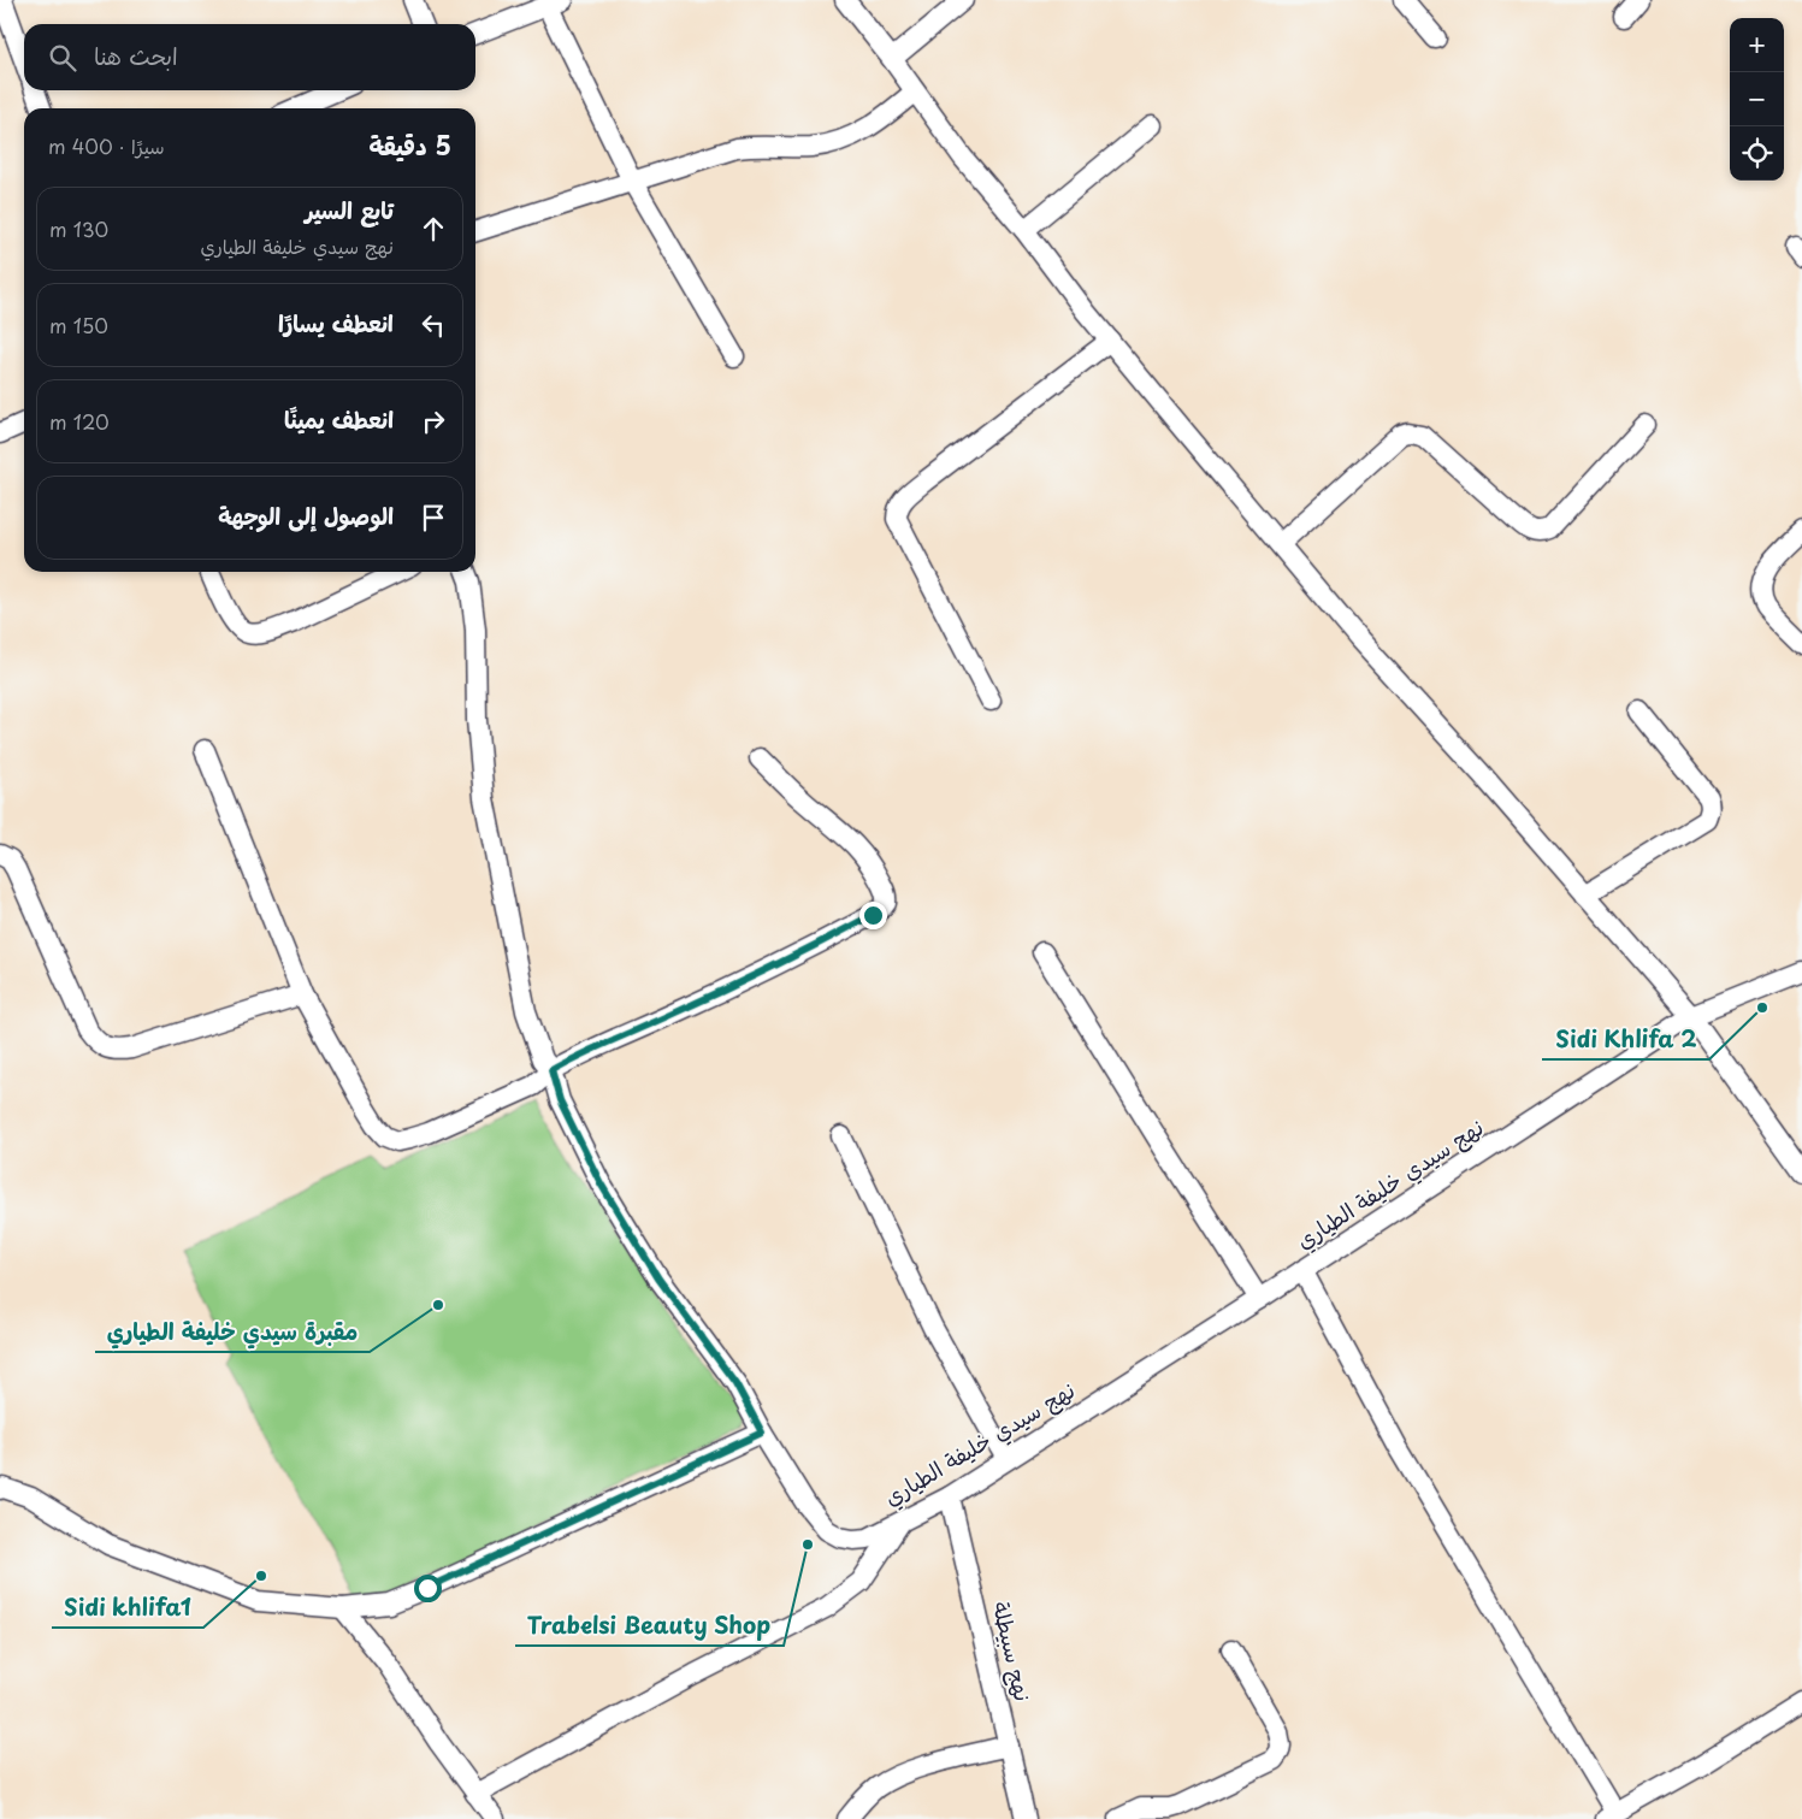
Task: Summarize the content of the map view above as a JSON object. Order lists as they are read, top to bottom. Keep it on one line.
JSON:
{"streets":{"street":["نهج سيدي خليفة الطياري","نهج سبيطلة"]},"crossings":[["نهج سيدي خليفة الطياري","نهج سبيطلة"]],"places":["Sidi Khlifa 2","مقبرة سيدي خليفة الطياري","Trabelsi Beauty Shop","Sidi khlifa1"],"page":{"map_buttons":["+","−"],"search":"ابحث هنا","heading":["5 دقيقة","سيرًا · 400 m"],"list":[["تابع السير","نهج سيدي خليفة الطياري","130 m"],["انعطف يسارًا","150 m"],["انعطف يمينًا","120 m"],"الوصول إلى الوجهة"]}}
